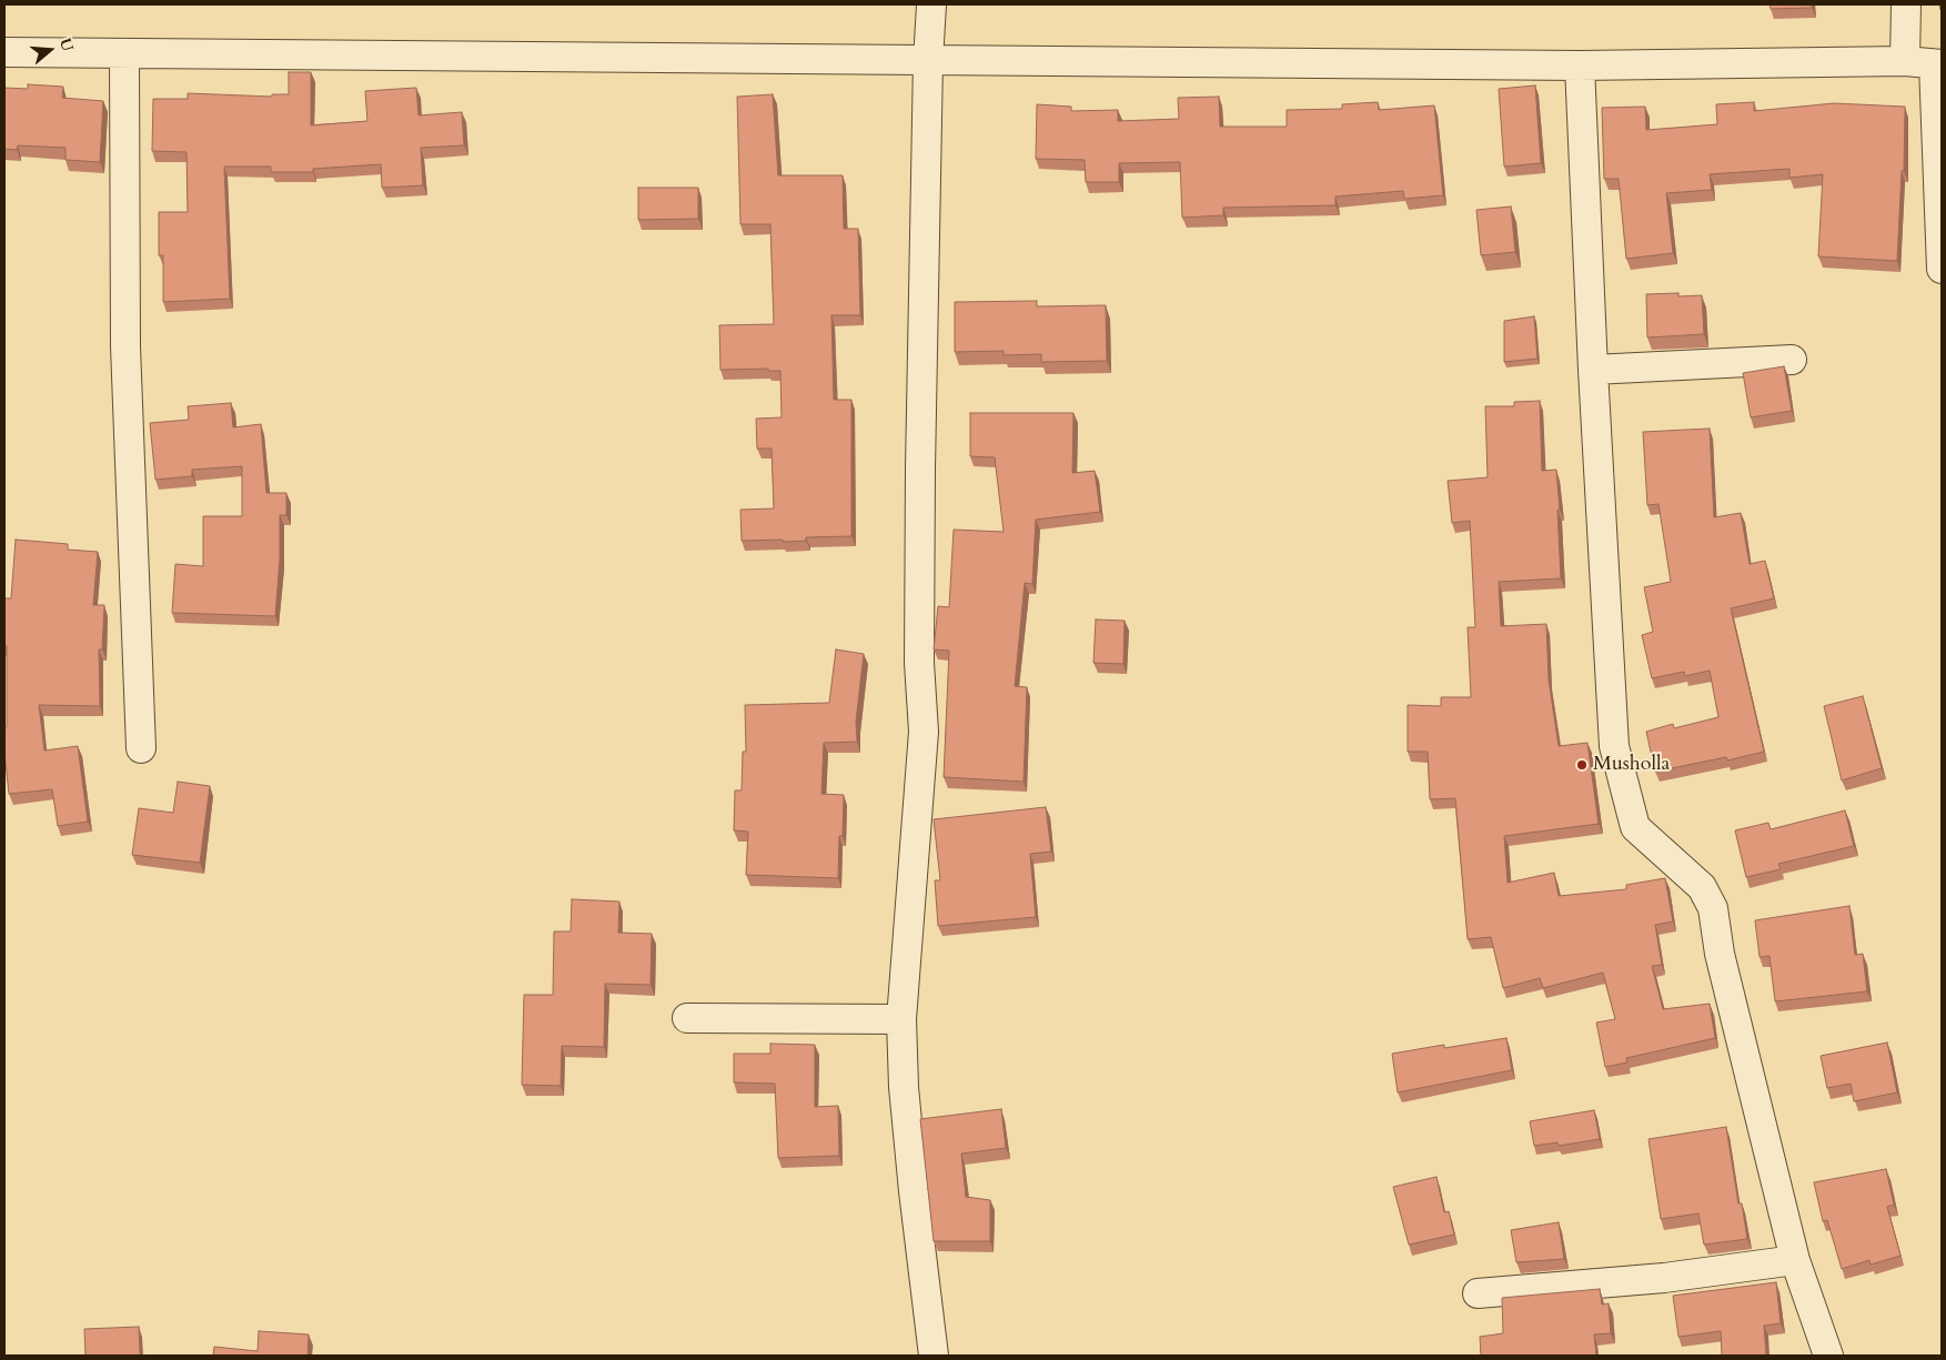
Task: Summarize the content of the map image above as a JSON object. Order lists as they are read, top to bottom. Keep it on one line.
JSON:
{"places":["Musholla"],"north":"right"}
